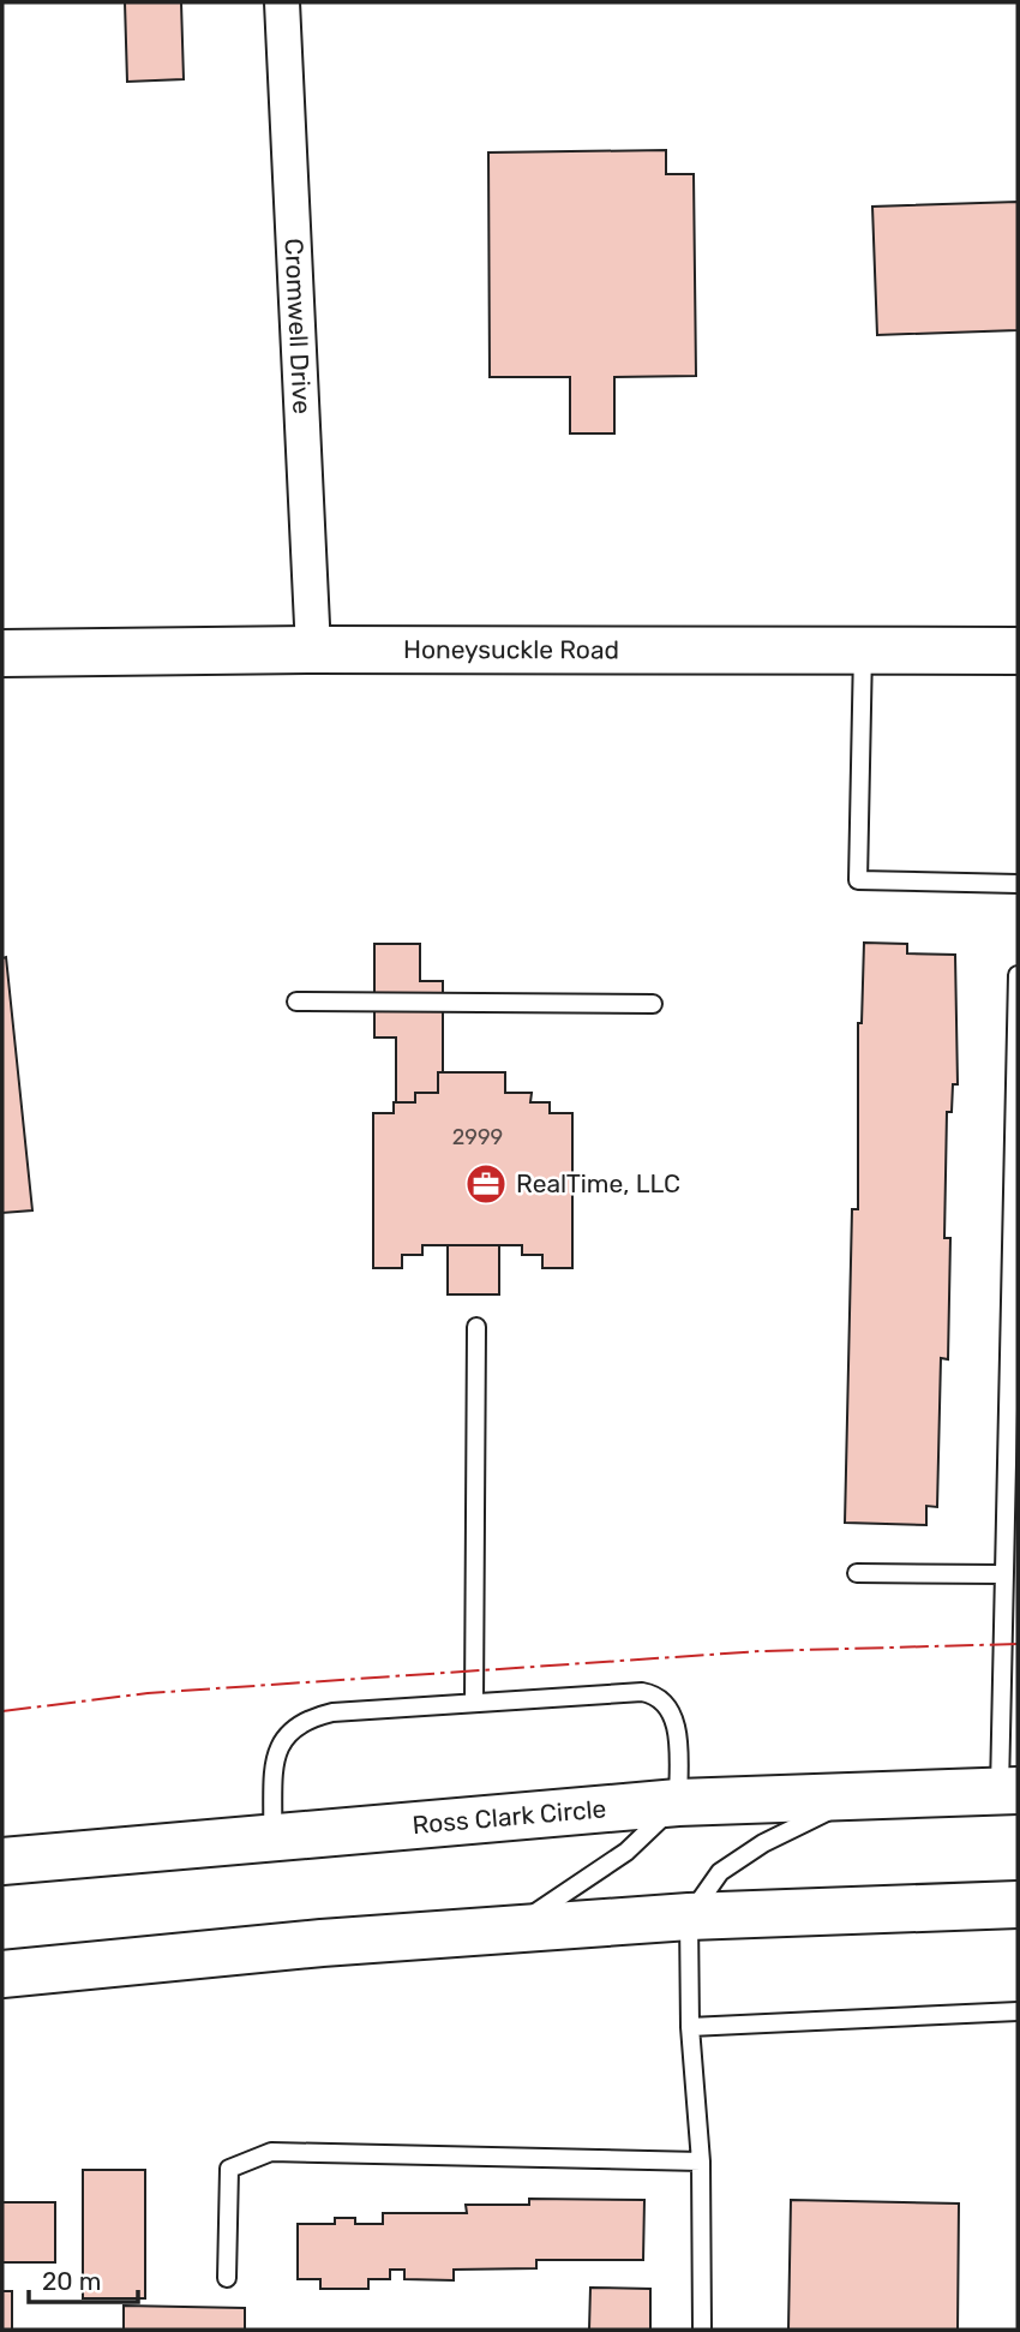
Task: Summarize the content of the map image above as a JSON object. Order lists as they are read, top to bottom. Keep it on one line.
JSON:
{"streets":{"main road":["Honeysuckle Road","Ross Clark Circle"],"street":["Cromwell Drive"]},"crossings":[["Cromwell Drive","Honeysuckle Road"]],"places":{"office":["RealTime, LLC"]},"house_numbers":["2999"],"scale_bar":"20 m"}
